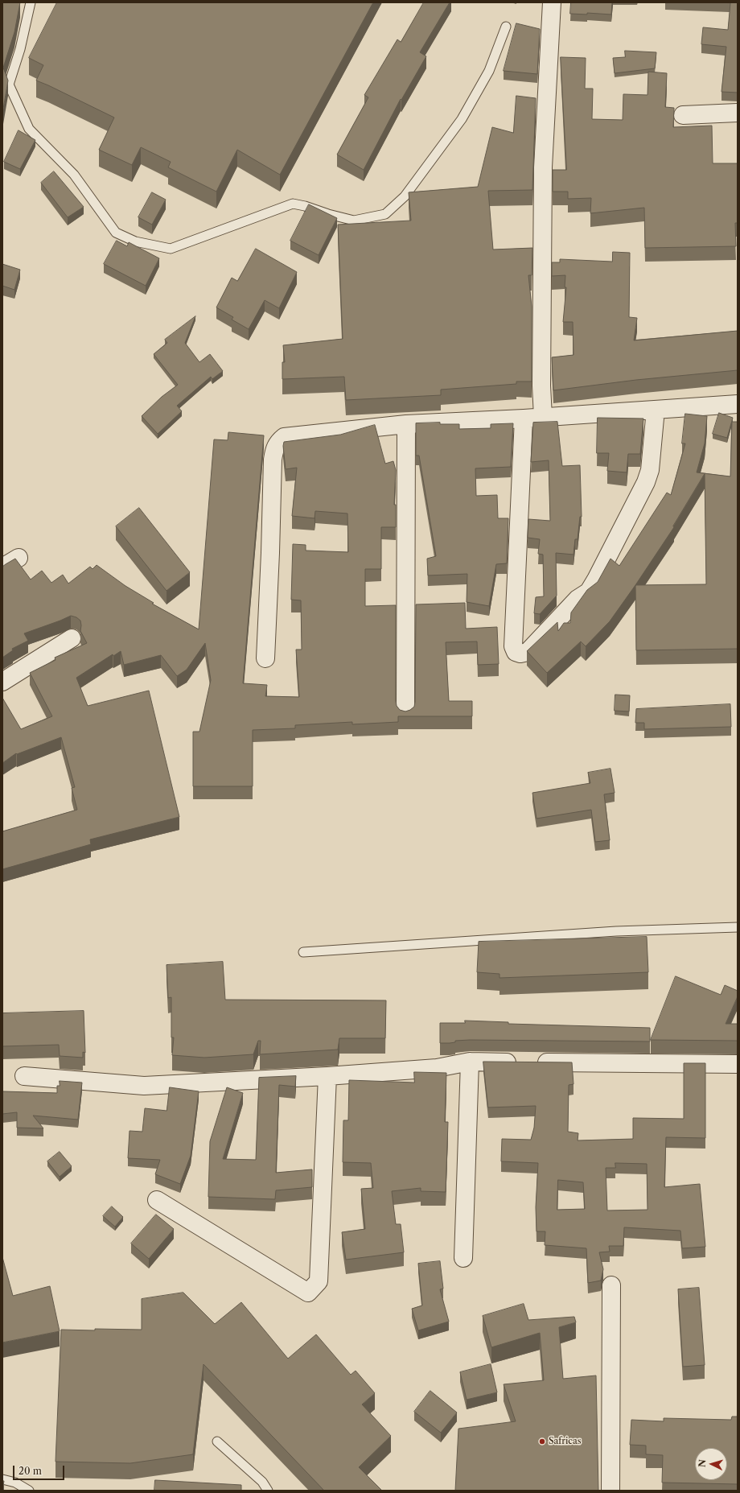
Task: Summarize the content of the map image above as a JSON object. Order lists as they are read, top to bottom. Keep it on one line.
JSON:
{"places":["Safricas"],"scale_bar":"20 m","north":"left"}
